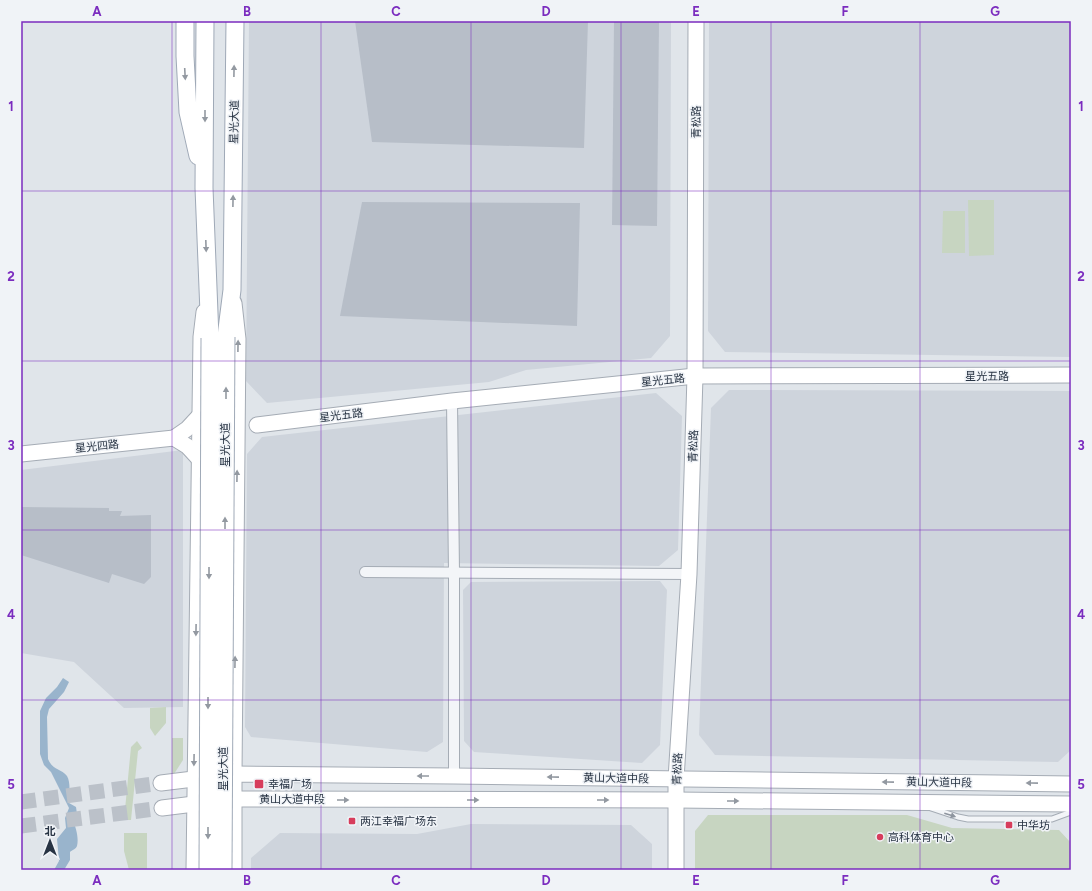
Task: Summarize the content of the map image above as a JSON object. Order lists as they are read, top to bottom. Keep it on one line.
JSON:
{"streets":{"main road":["星光大道"],"street":["青松路","星光五路","星光四路","黄山大道中段"]},"crossings":[["青松路","星光五路"],["青松路","黄山大道中段"]],"places":{"transit":["幸福广场","两江幸福广场东","中华坊"],"other":["高科体育中心"]},"north":"top","grid":{"columns":["A","B","C","D","E","F","G"],"rows":["1","2","3","4","5"]}}
